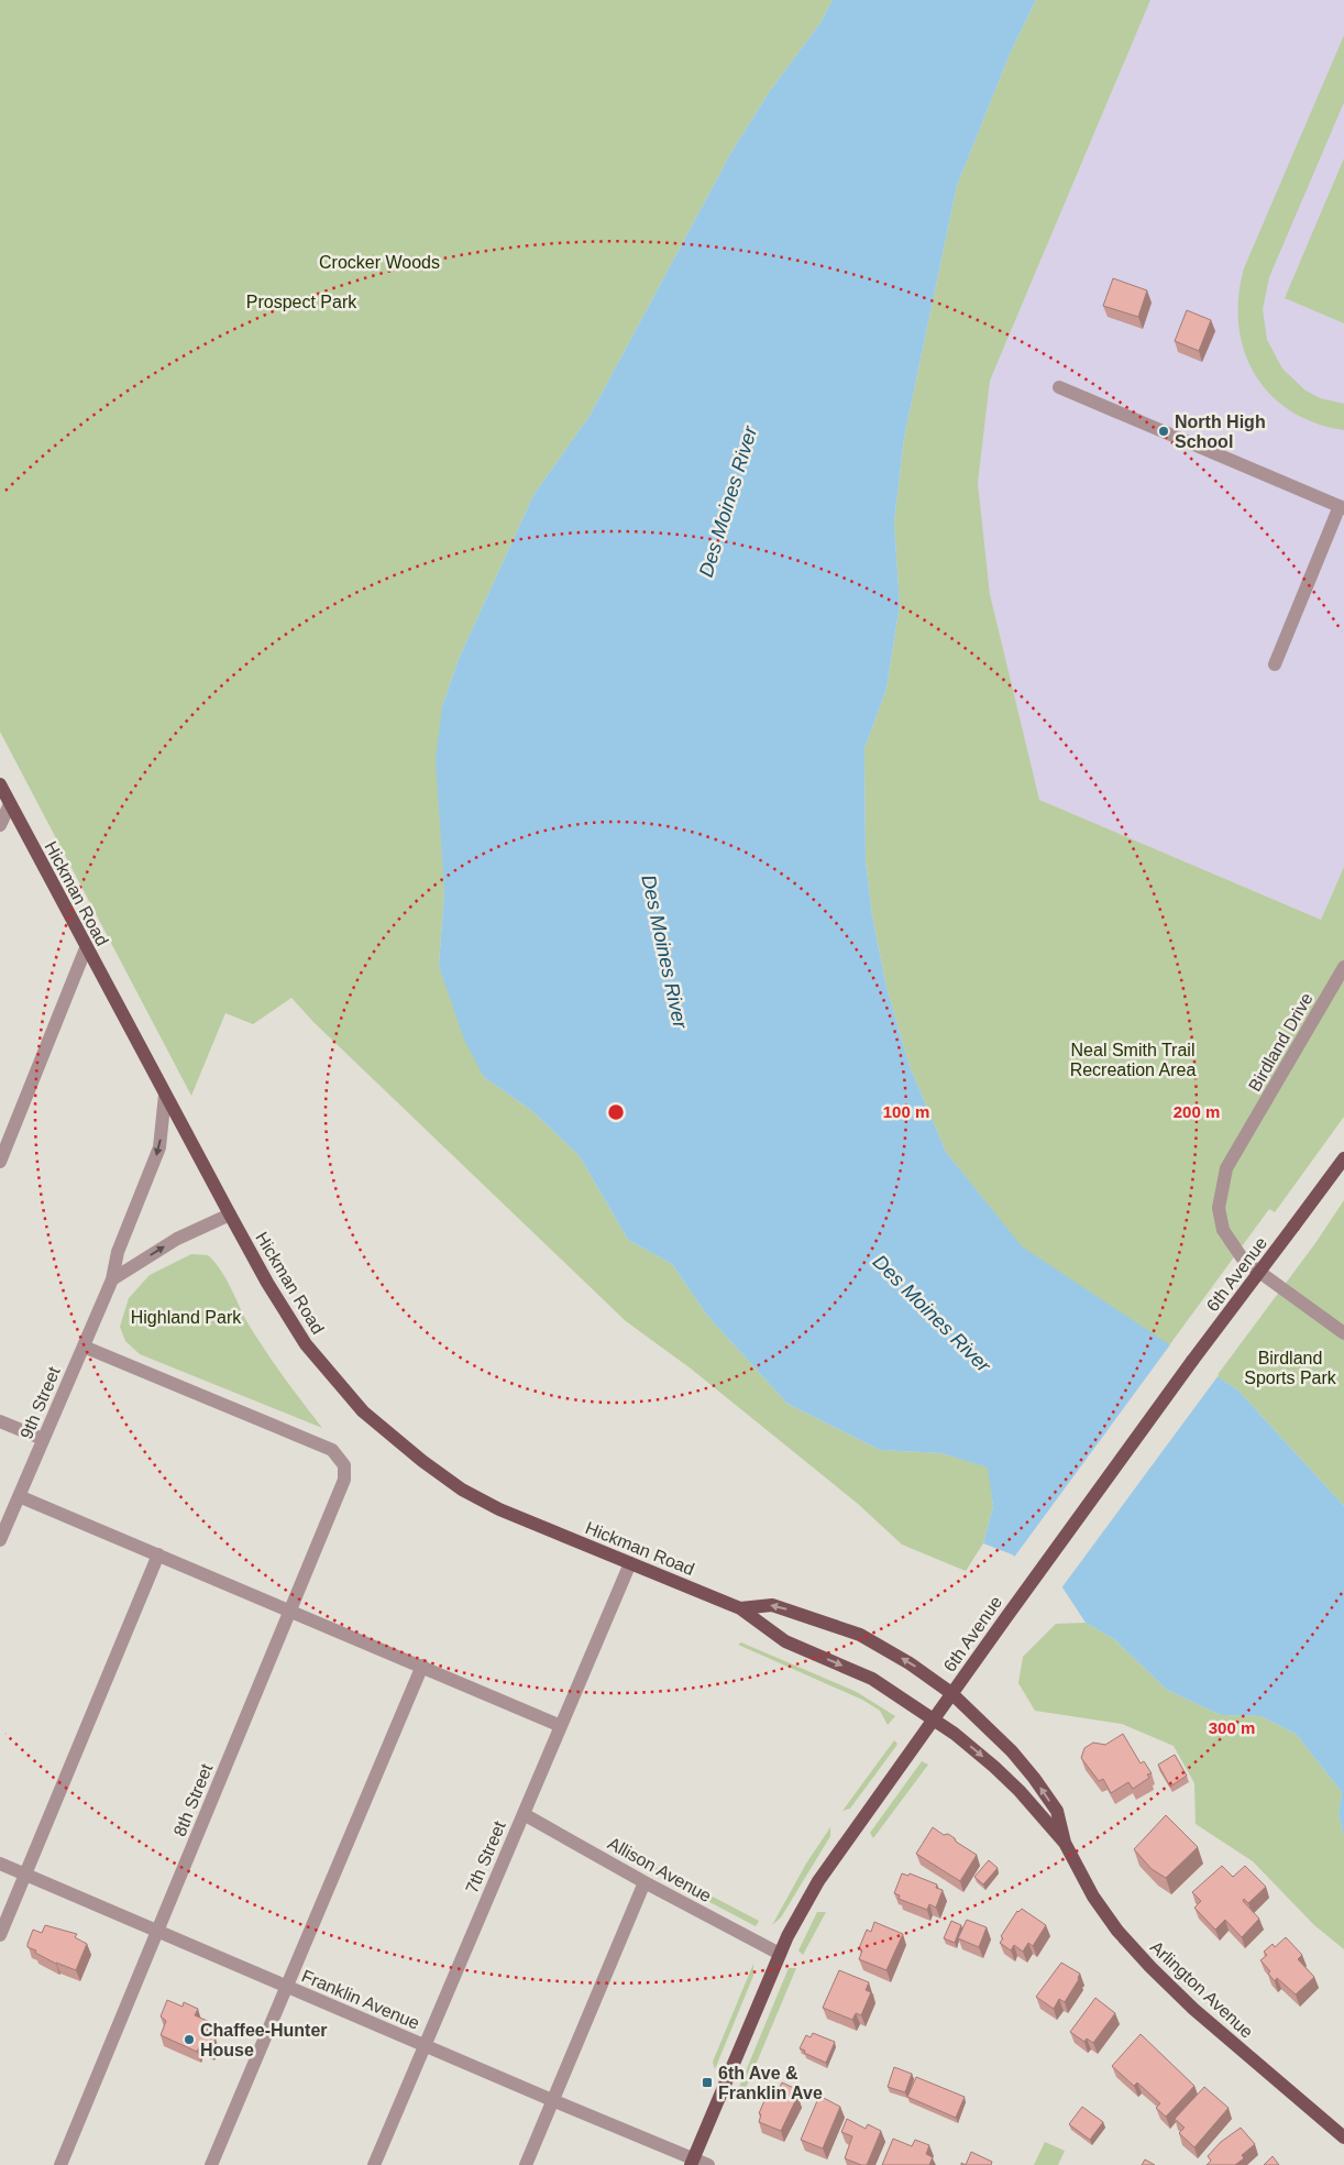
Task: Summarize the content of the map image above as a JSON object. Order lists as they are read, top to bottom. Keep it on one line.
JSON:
{"streets":{"main road":["Hickman Road","6th Avenue","Arlington Avenue"],"street":["Birdland Drive","9th Street","8th Street","7th Street","Allison Avenue","Franklin Avenue"]},"crossings":[["Hickman Road","6th Avenue"],["Hickman Road","9th Street"],["Hickman Road","7th Street"],["Hickman Road","Arlington Avenue"],["6th Avenue","Allison Avenue"],["6th Avenue","Arlington Avenue"],["6th Avenue","Franklin Avenue"],["9th Street","8th Street"],["8th Street","Franklin Avenue"],["7th Street","Allison Avenue"],["7th Street","Franklin Avenue"]],"one_way":["9th Street"],"water":["Des Moines River"],"parks":["Crocker Woods","Prospect Park","Neal Smith Trail Recreation Area","Highland Park","Birdland Sports Park"],"places":{"other":["North High School","Chaffee-Hunter House"],"transit":["6th Ave & Franklin Ave"]},"rings":["100 m","200 m","300 m"]}
